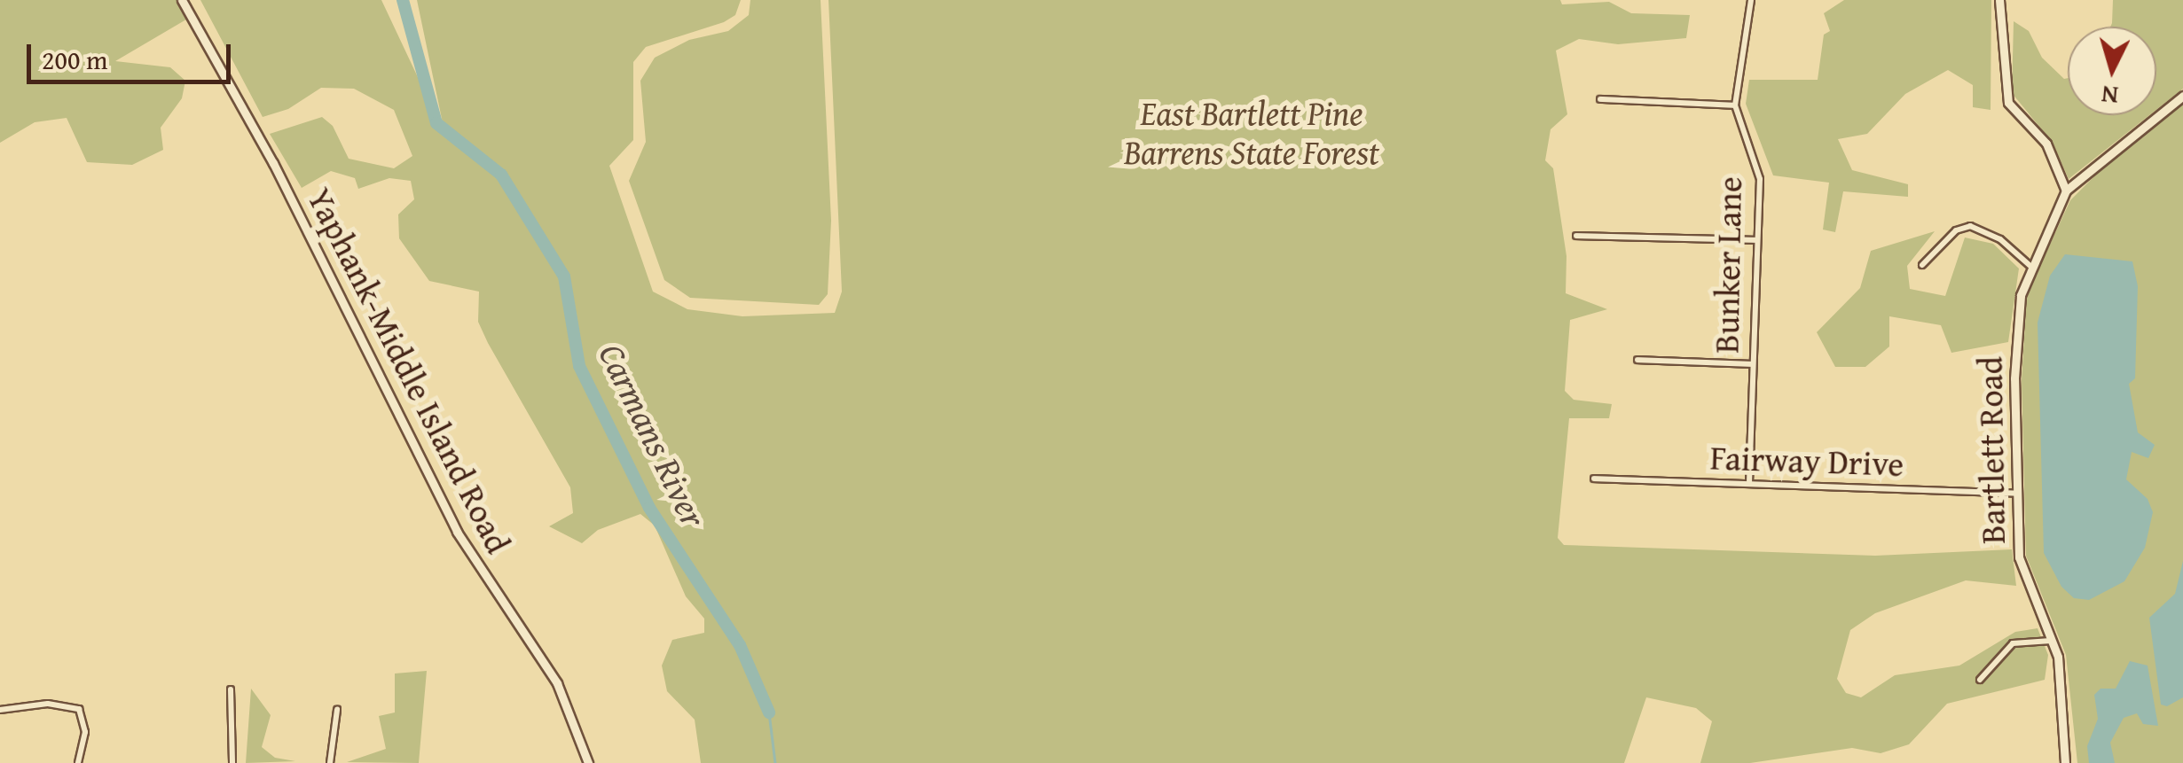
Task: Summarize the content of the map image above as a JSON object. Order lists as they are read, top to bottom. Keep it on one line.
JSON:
{"streets":{"street":["Bunker Lane","Yaphank-Middle Island Road","Bartlett Road","Fairway Drive"]},"crossings":[["Bunker Lane","Fairway Drive"],["Bartlett Road","Fairway Drive"]],"water":["Carmans River"],"parks":["East Bartlett Pine Barrens State Forest"],"scale_bar":"200 m","north":"bottom"}
